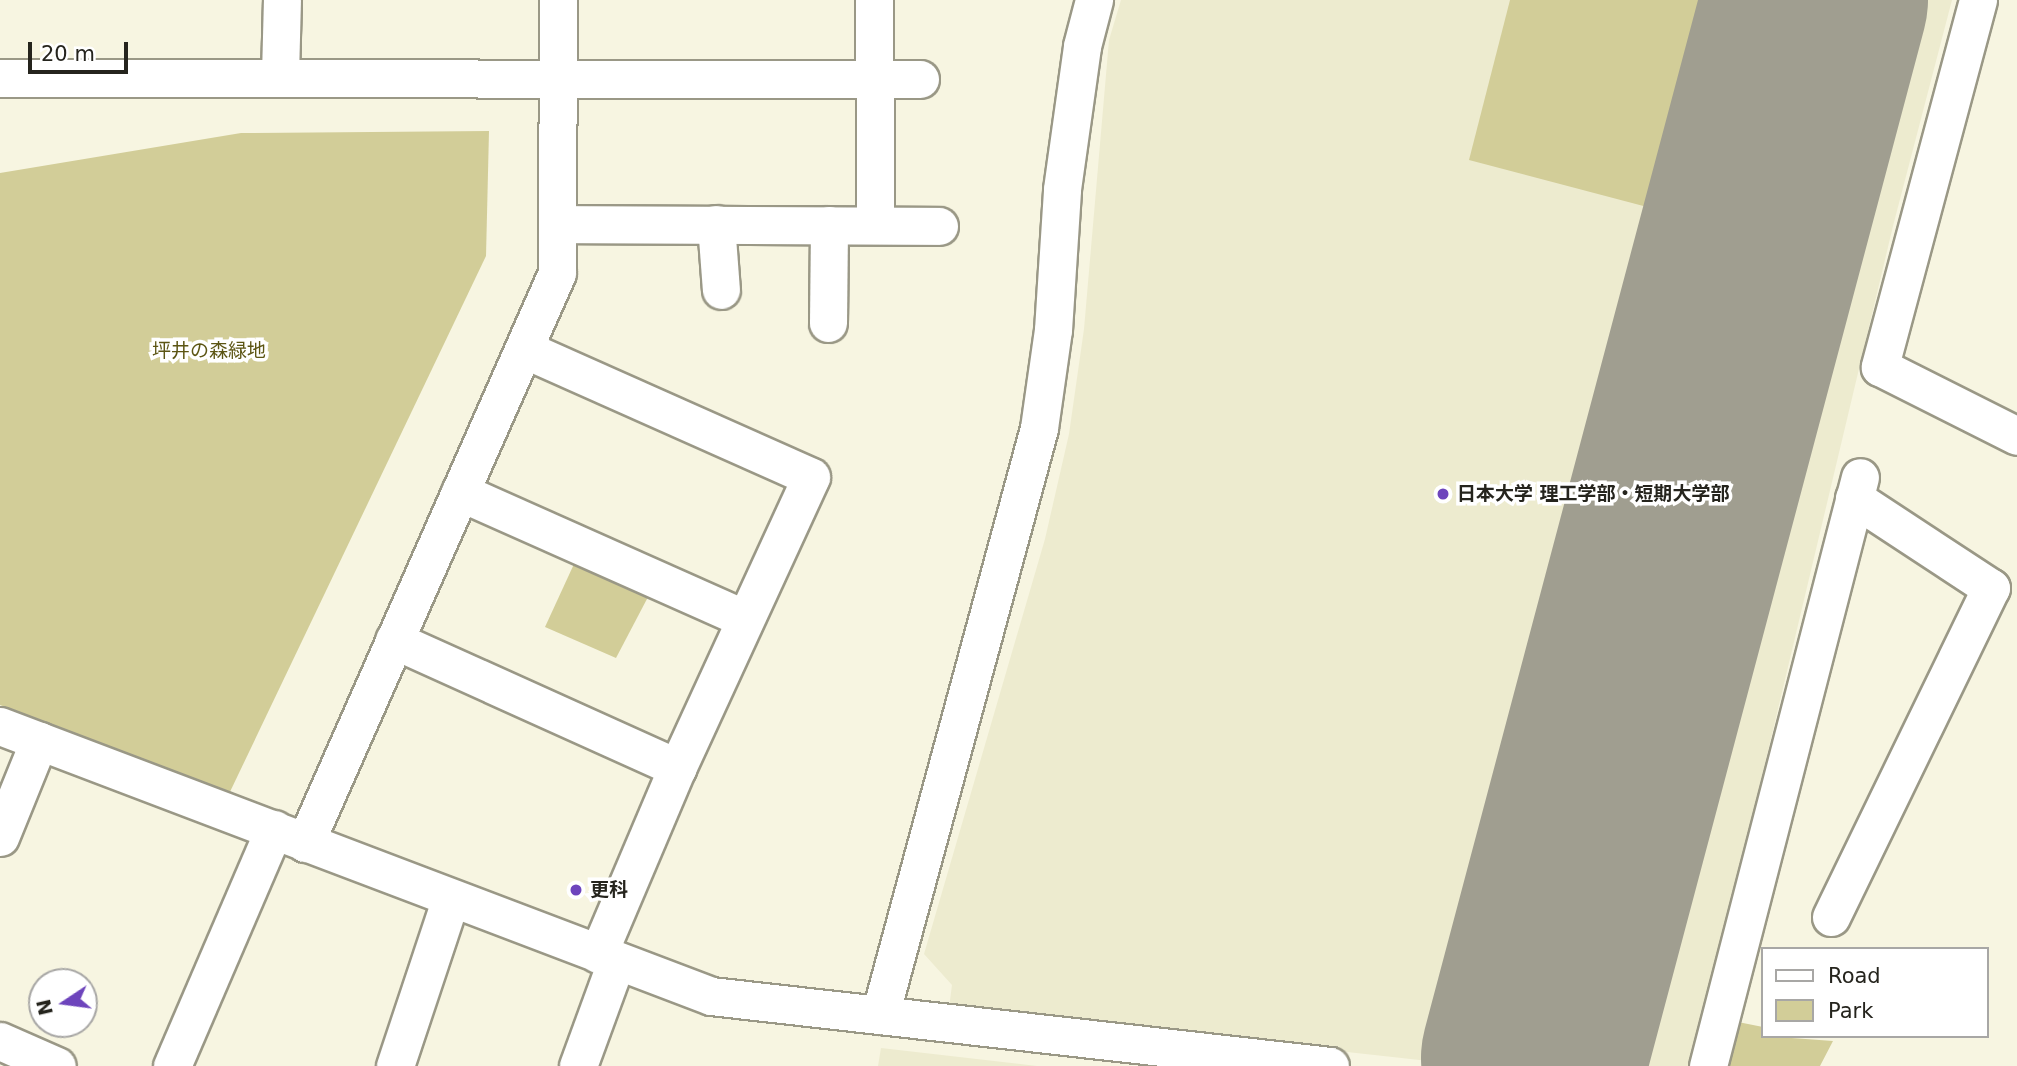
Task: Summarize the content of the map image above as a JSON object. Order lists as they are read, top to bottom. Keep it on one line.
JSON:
{"parks":["坪井の森緑地"],"places":["日本大学 理工学部・短期大学部","更科"],"legend":["Road","Park"],"scale_bar":"20 m","north":"left"}
